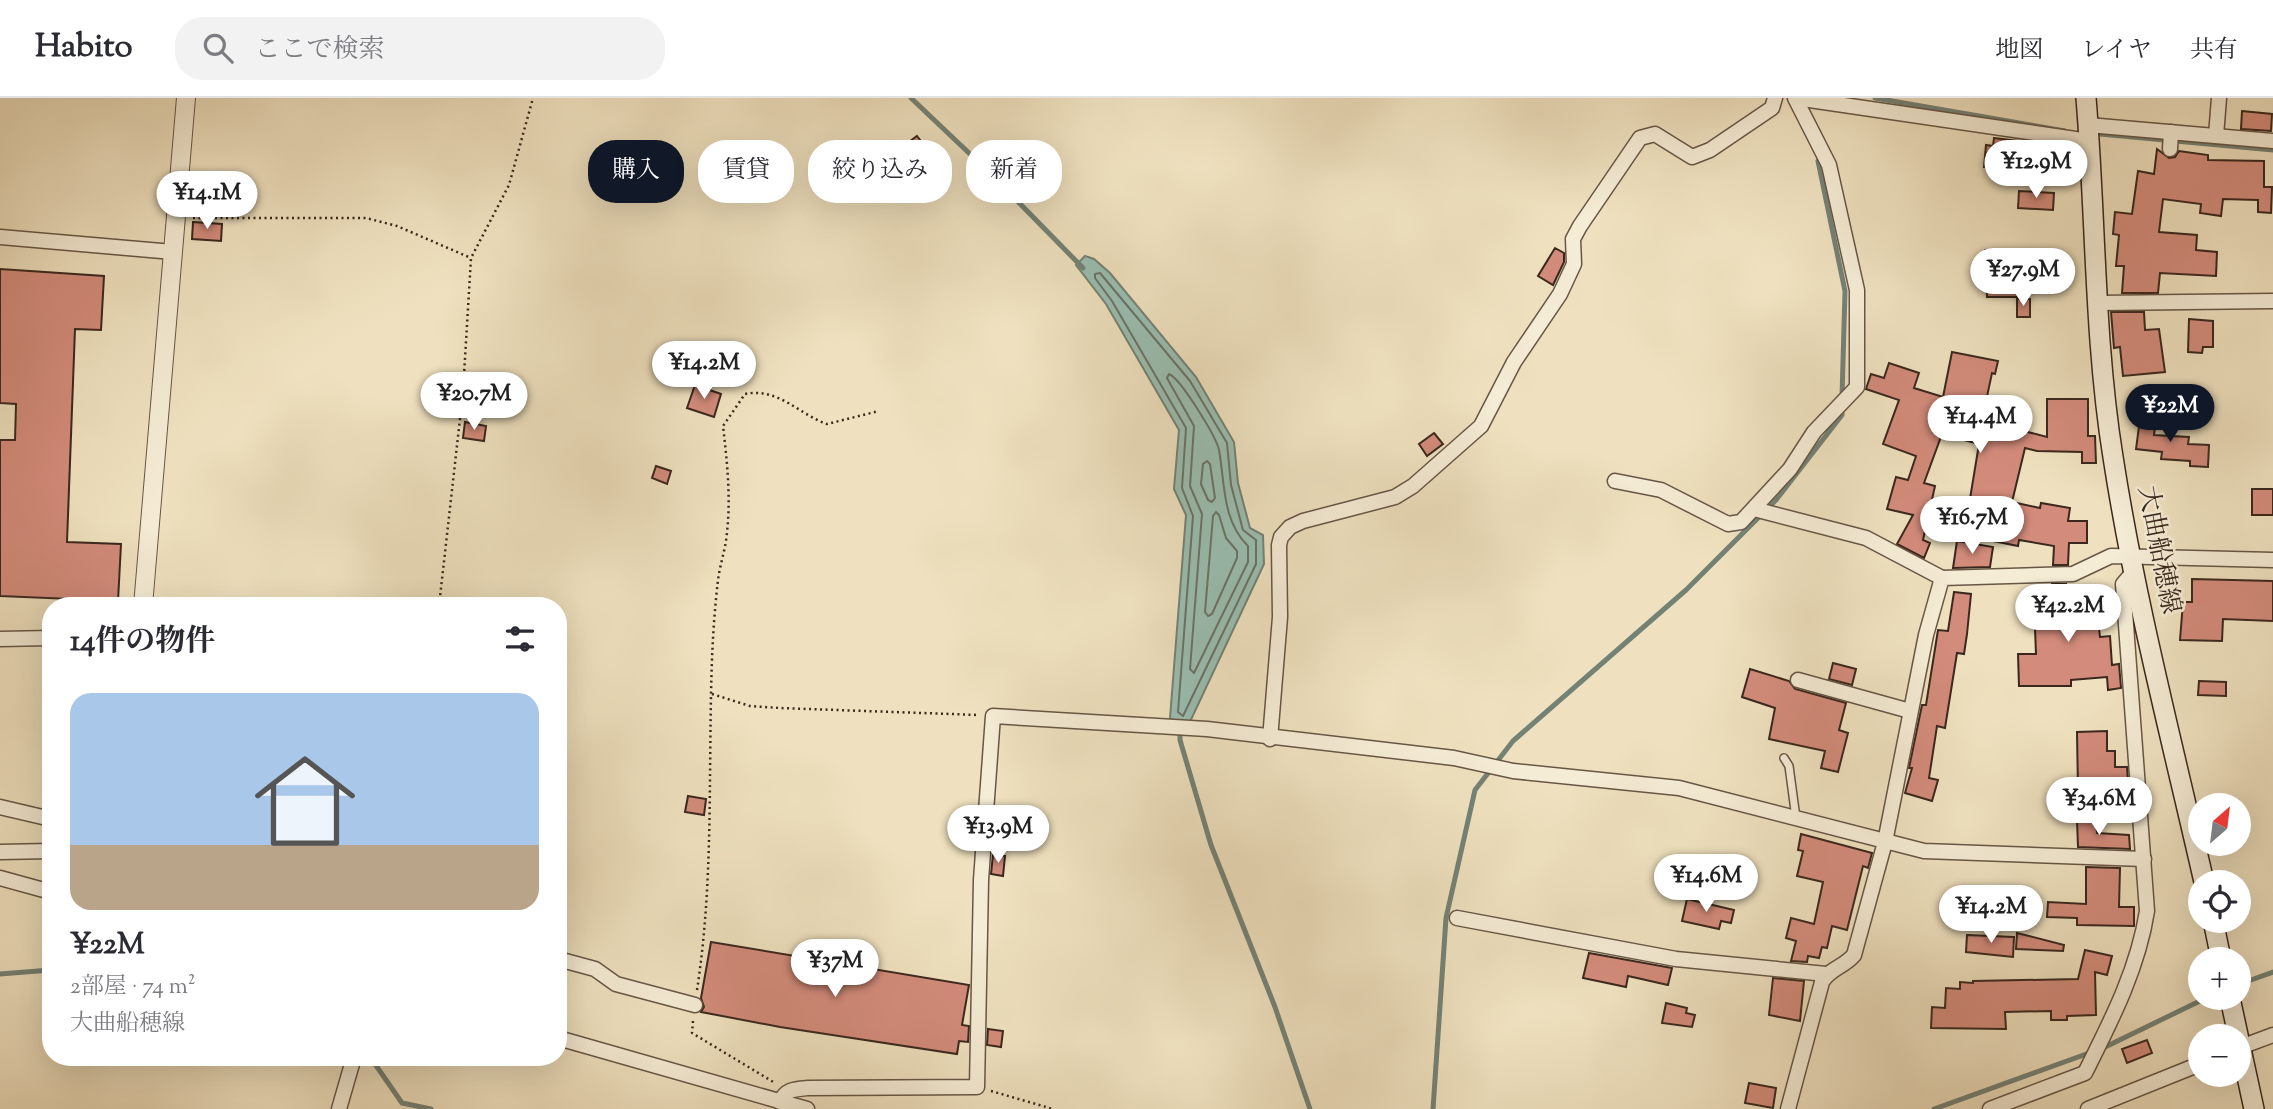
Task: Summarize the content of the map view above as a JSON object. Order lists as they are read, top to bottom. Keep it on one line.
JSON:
{"streets":{"main road":["大曲船穂線"]},"north":"top right","page":{"header":"Habito","search":"ここで検索","nav":["地図","レイヤ","共有"],"price":["¥12.9M","¥14.1M","¥27.9M","¥14.2M","¥20.7M","¥22M","¥14.4M","¥16.7M","¥42.2M","¥34.6M","¥13.9M","¥14.6M","¥14.2M","¥37M"],"chip":["購入","賃貸","絞り込み","新着"],"heading":"14件の物件","list":[{"name":"¥22M","note":"2部屋 · 74 m² · 大曲船穂線"}],"map_buttons":["+","−"]}}
